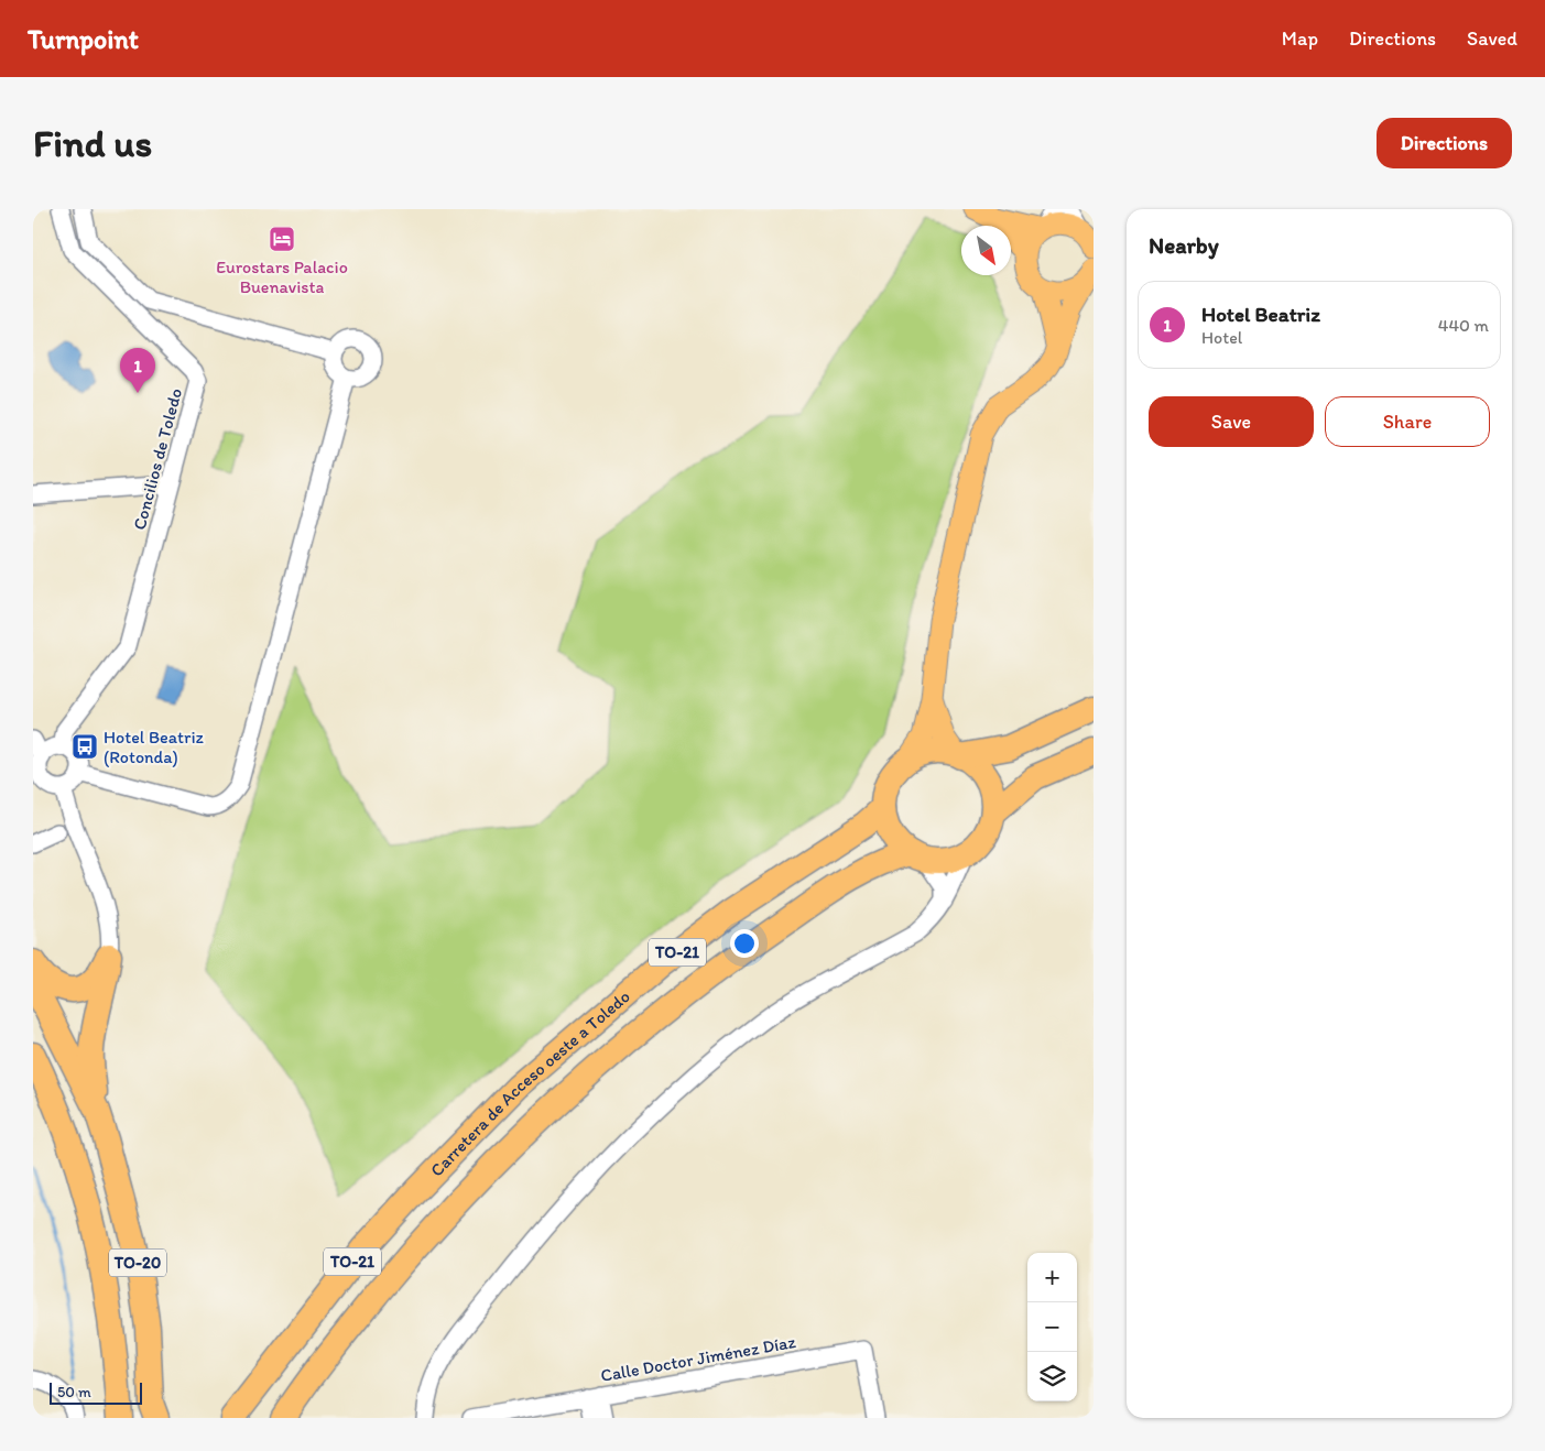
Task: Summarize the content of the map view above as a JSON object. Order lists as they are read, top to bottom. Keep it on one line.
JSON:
{"streets":{"highway":["TO-21","Carretera de Acceso oeste a Toledo","TO-20"],"street":["Concilios de Toledo","Calle Doctor Jiménez Díaz"]},"places":{"hotel":["Eurostars Palacio Buenavista"],"bus stop":["Hotel Beatriz (Rotonda)"]},"scale_bar":"50 m","north":"bottom right","page":{"header":"Turnpoint","nav":["Map","Directions","Saved"],"buttons":["Directions",["Save","Share"]],"title":"Find us","heading":"Nearby","list":[{"mark":"1","name":"Hotel Beatriz","note":"Hotel","value":"440 m"}],"pins":"1","map_buttons":["+","−"],"scale":"50 m"}}
